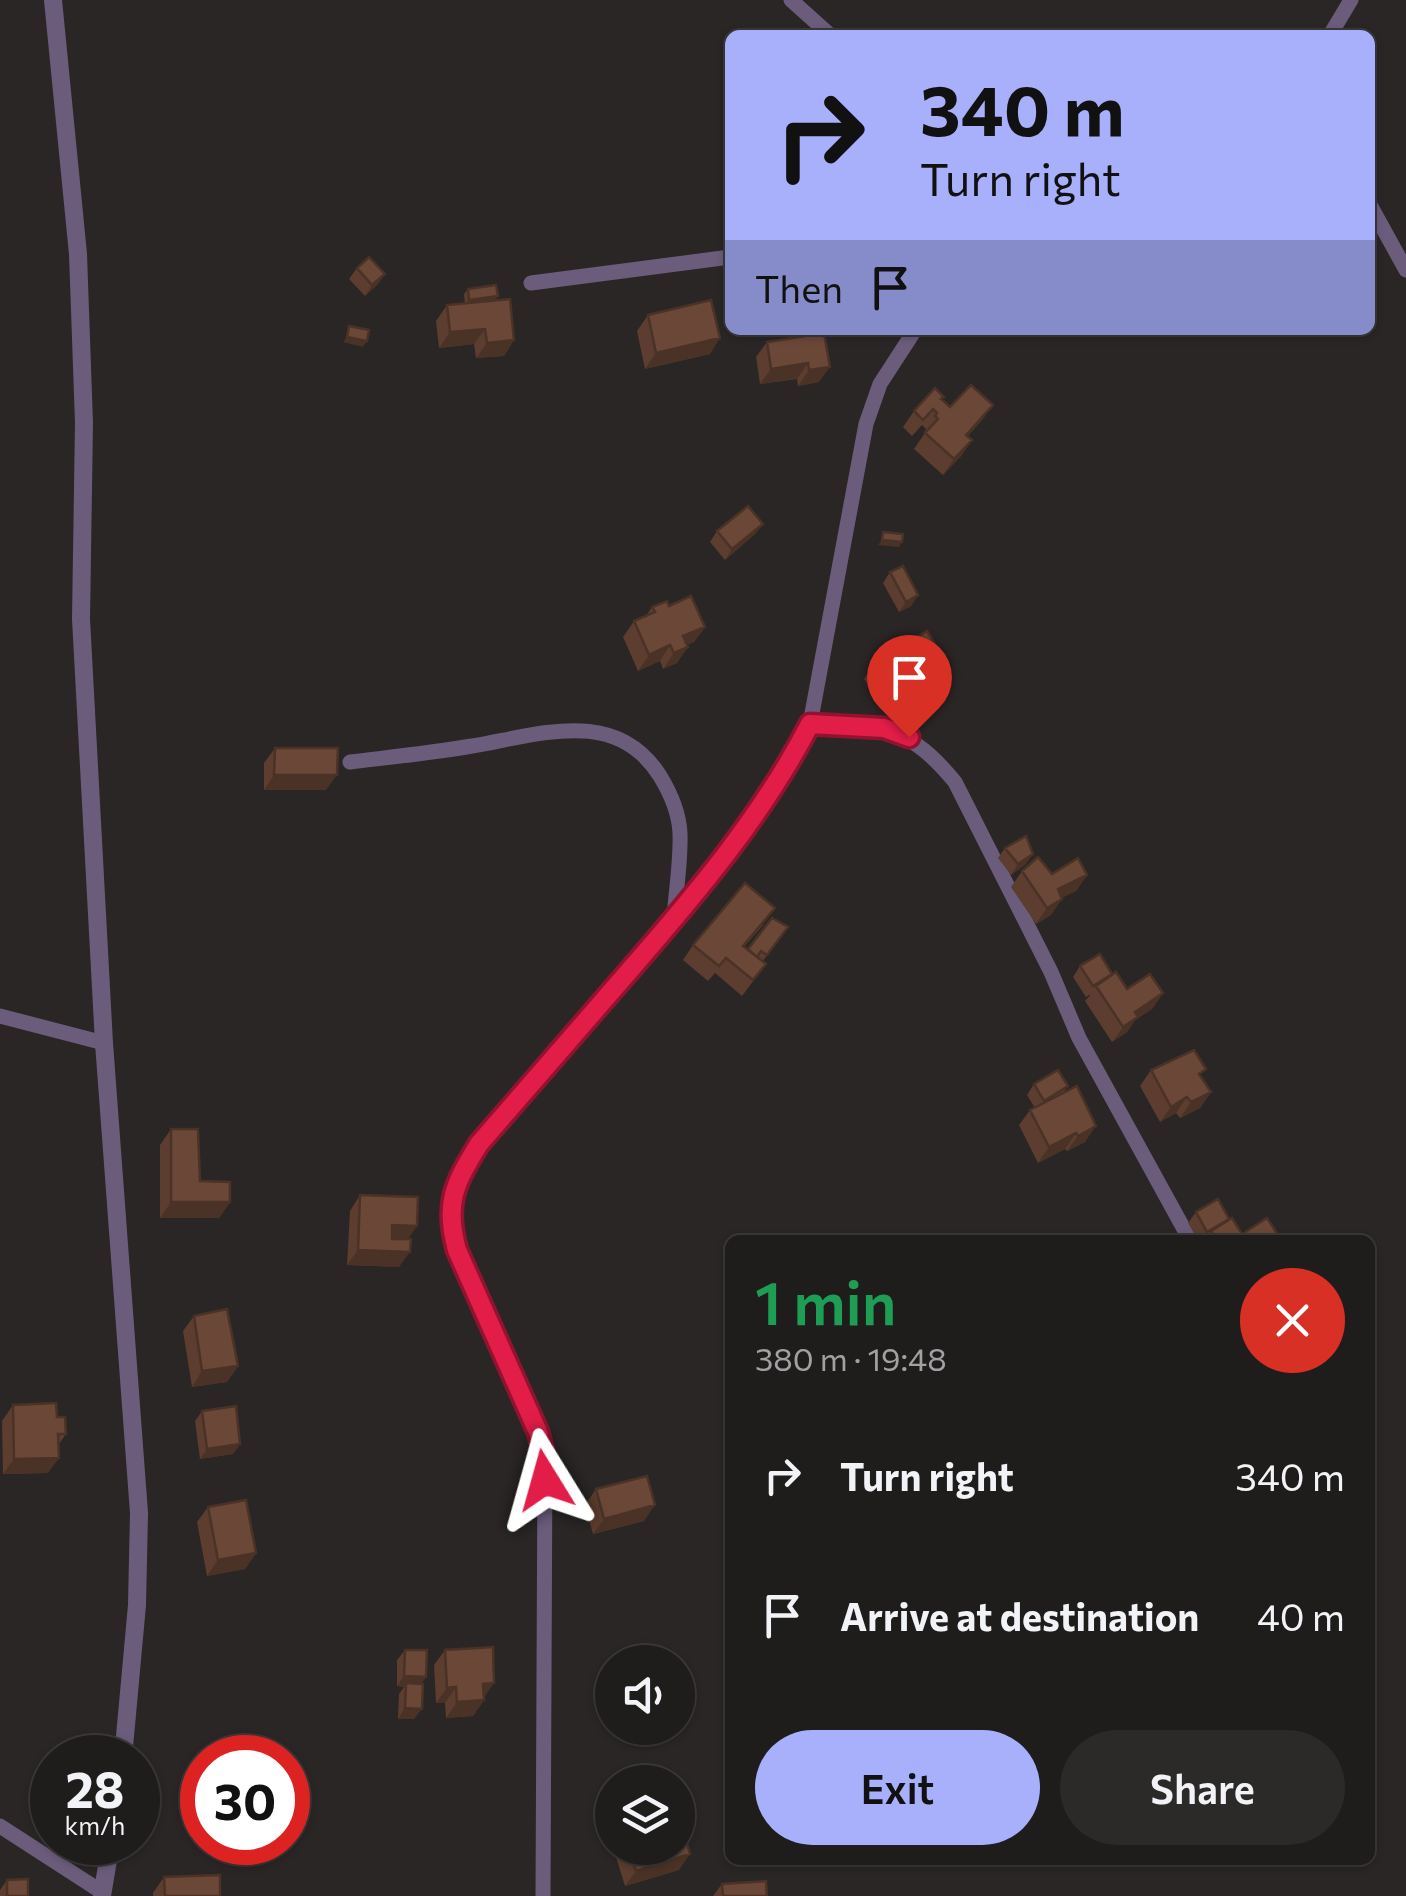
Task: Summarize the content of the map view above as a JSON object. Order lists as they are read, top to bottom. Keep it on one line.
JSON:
{"page":{"turn":["340 m","Turn right"],"then":"Then","heading":["1 min","380 m · 19:48"],"list":[{"name":"Turn right","value":"340 m"},{"name":"Arrive at destination","value":"40 m"}],"buttons":["Exit","Share"],"speed":"28 km/h","limit":"30"}}
